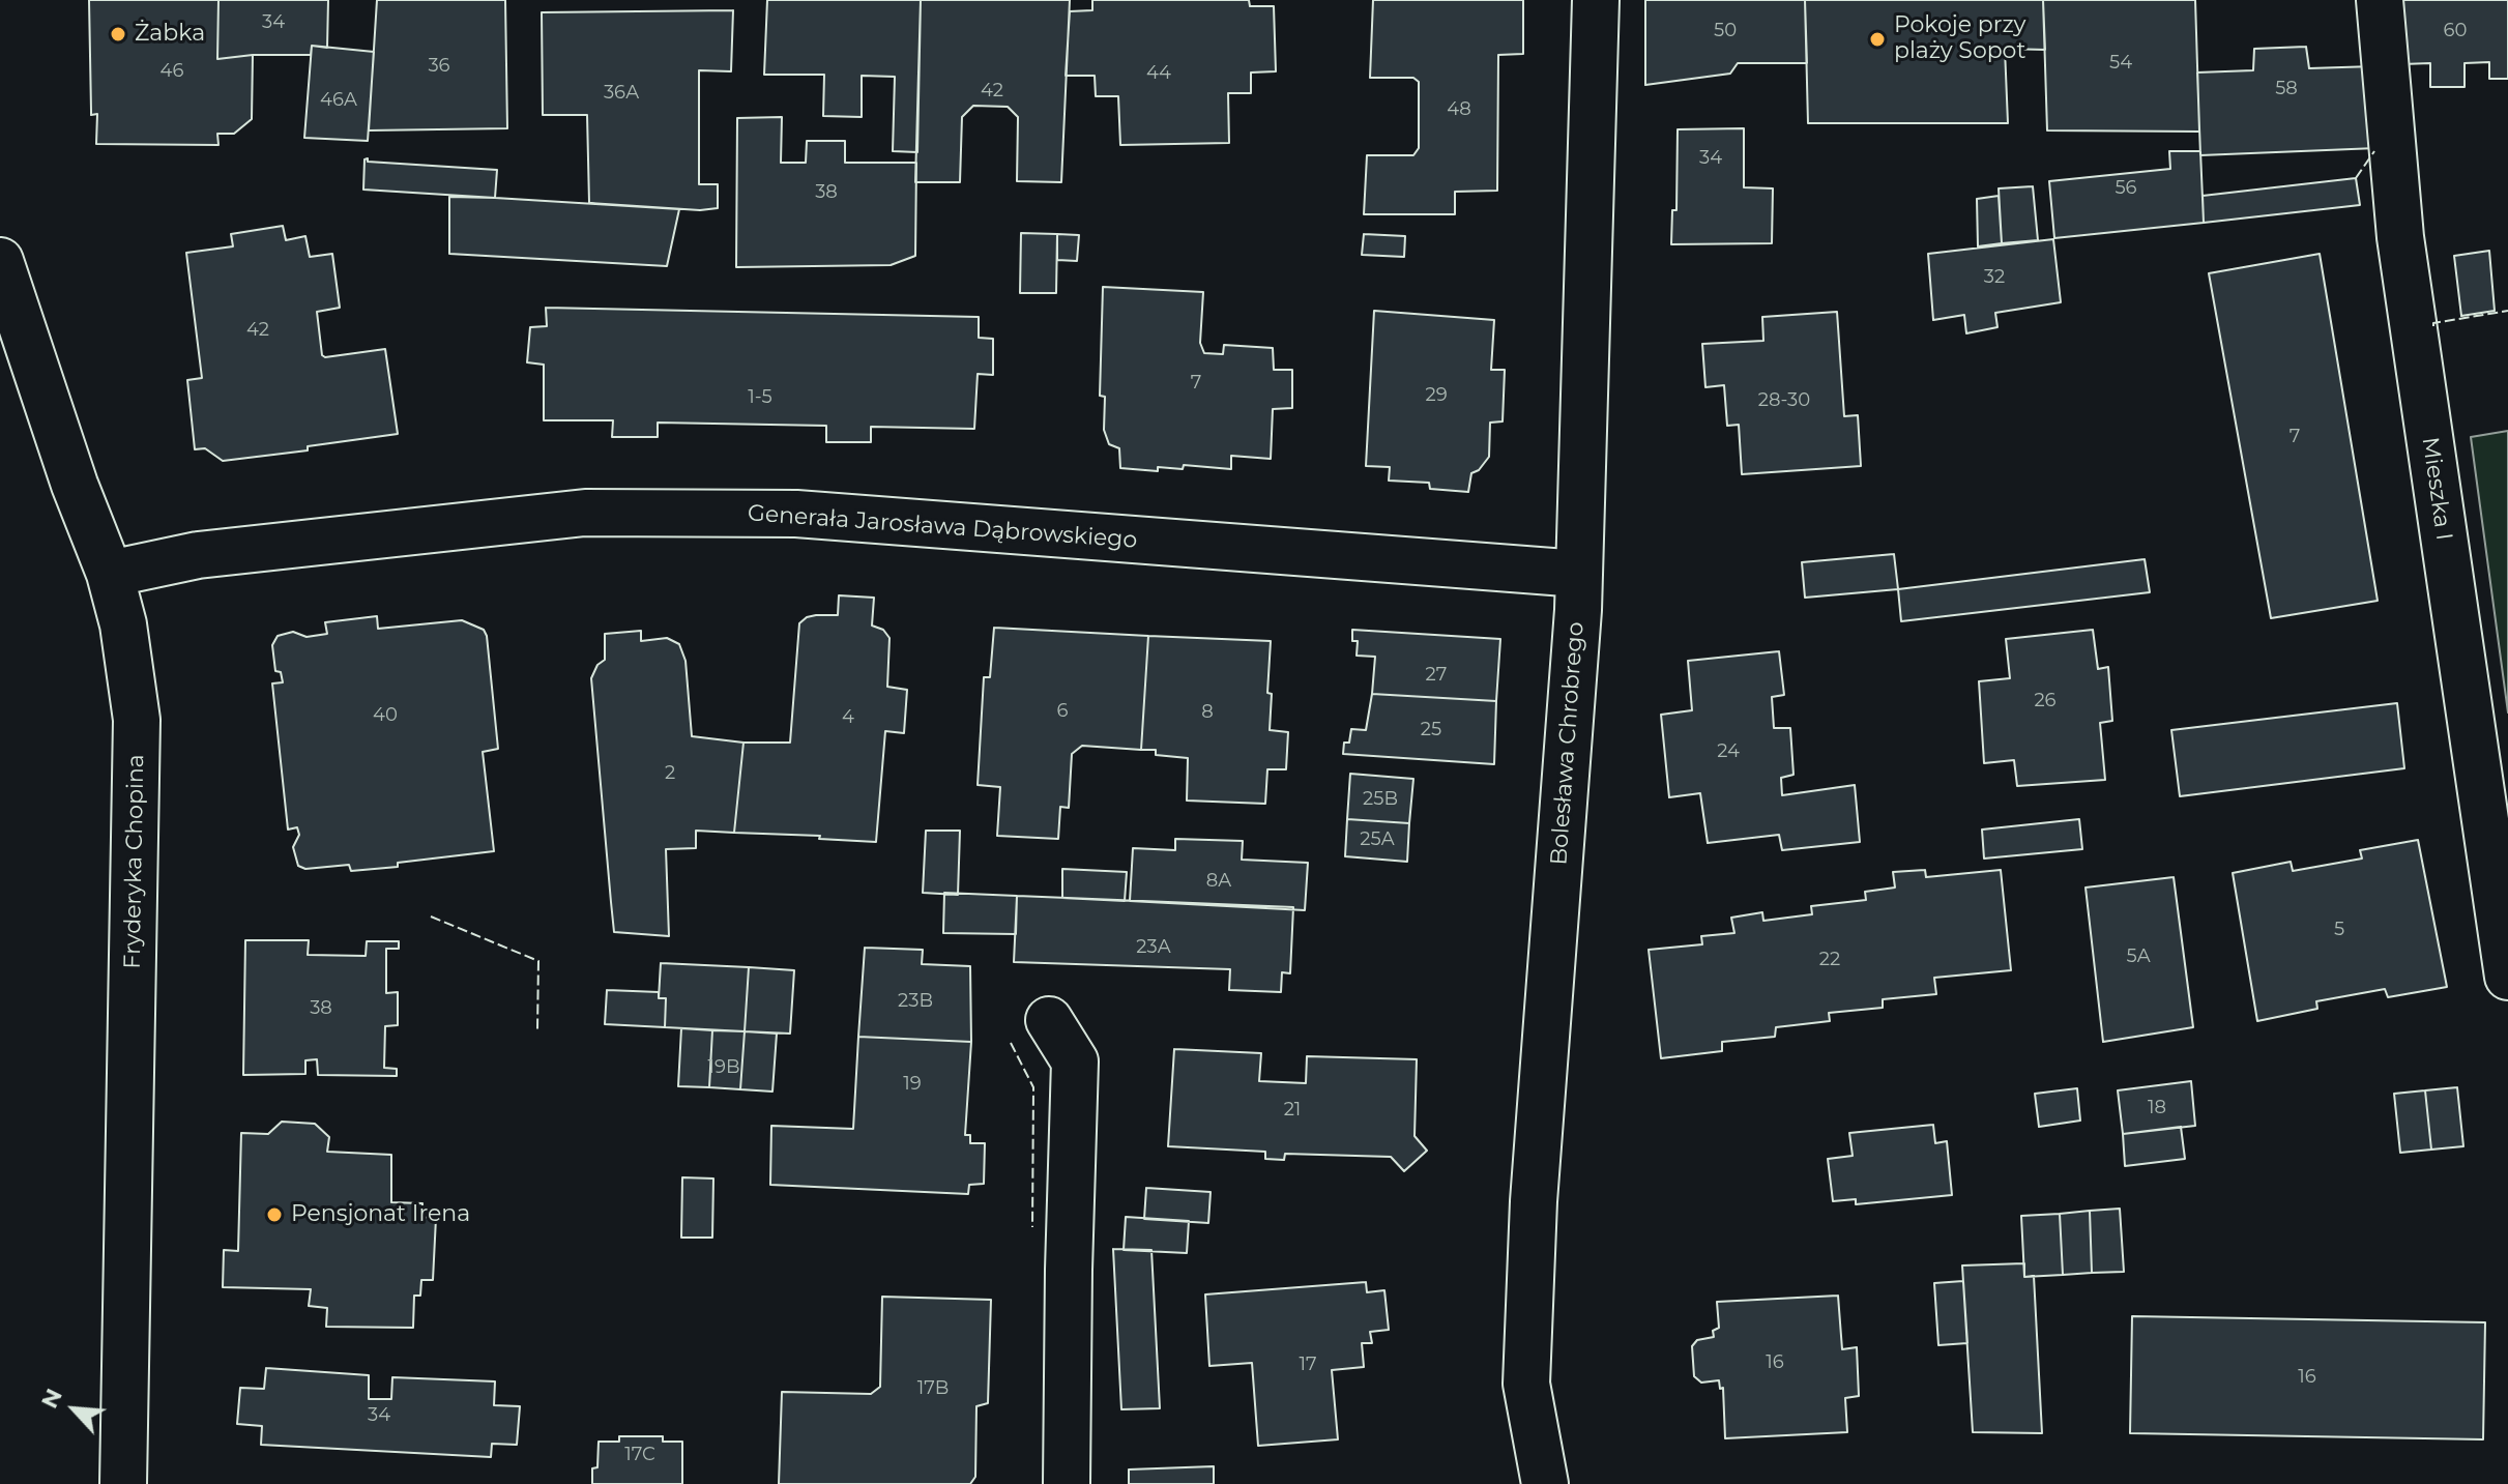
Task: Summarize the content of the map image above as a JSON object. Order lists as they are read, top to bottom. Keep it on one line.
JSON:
{"streets":{"street":["Mieszka I","Generała Jarosława Dąbrowskiego","Bolesława Chrobrego","Fryderyka Chopina"]},"crossings":[["Generała Jarosława Dąbrowskiego","Bolesława Chrobrego"],["Generała Jarosława Dąbrowskiego","Fryderyka Chopina"]],"places":["Żabka","Pokoje przy plaży Sopot","Pensjonat Irena"],"house_numbers":["34","50","60","54","36","46","44","58","42","36A","46A","48","34","56","38","32","42","7","29","1-5","28-30","7","27","26","6","8","40","4","25","24","2","25B","25A","8A","5","23A","5A","22","23B","38","19B","19","18","21","16","17","16","17B","34","17C"],"north":"top left"}
